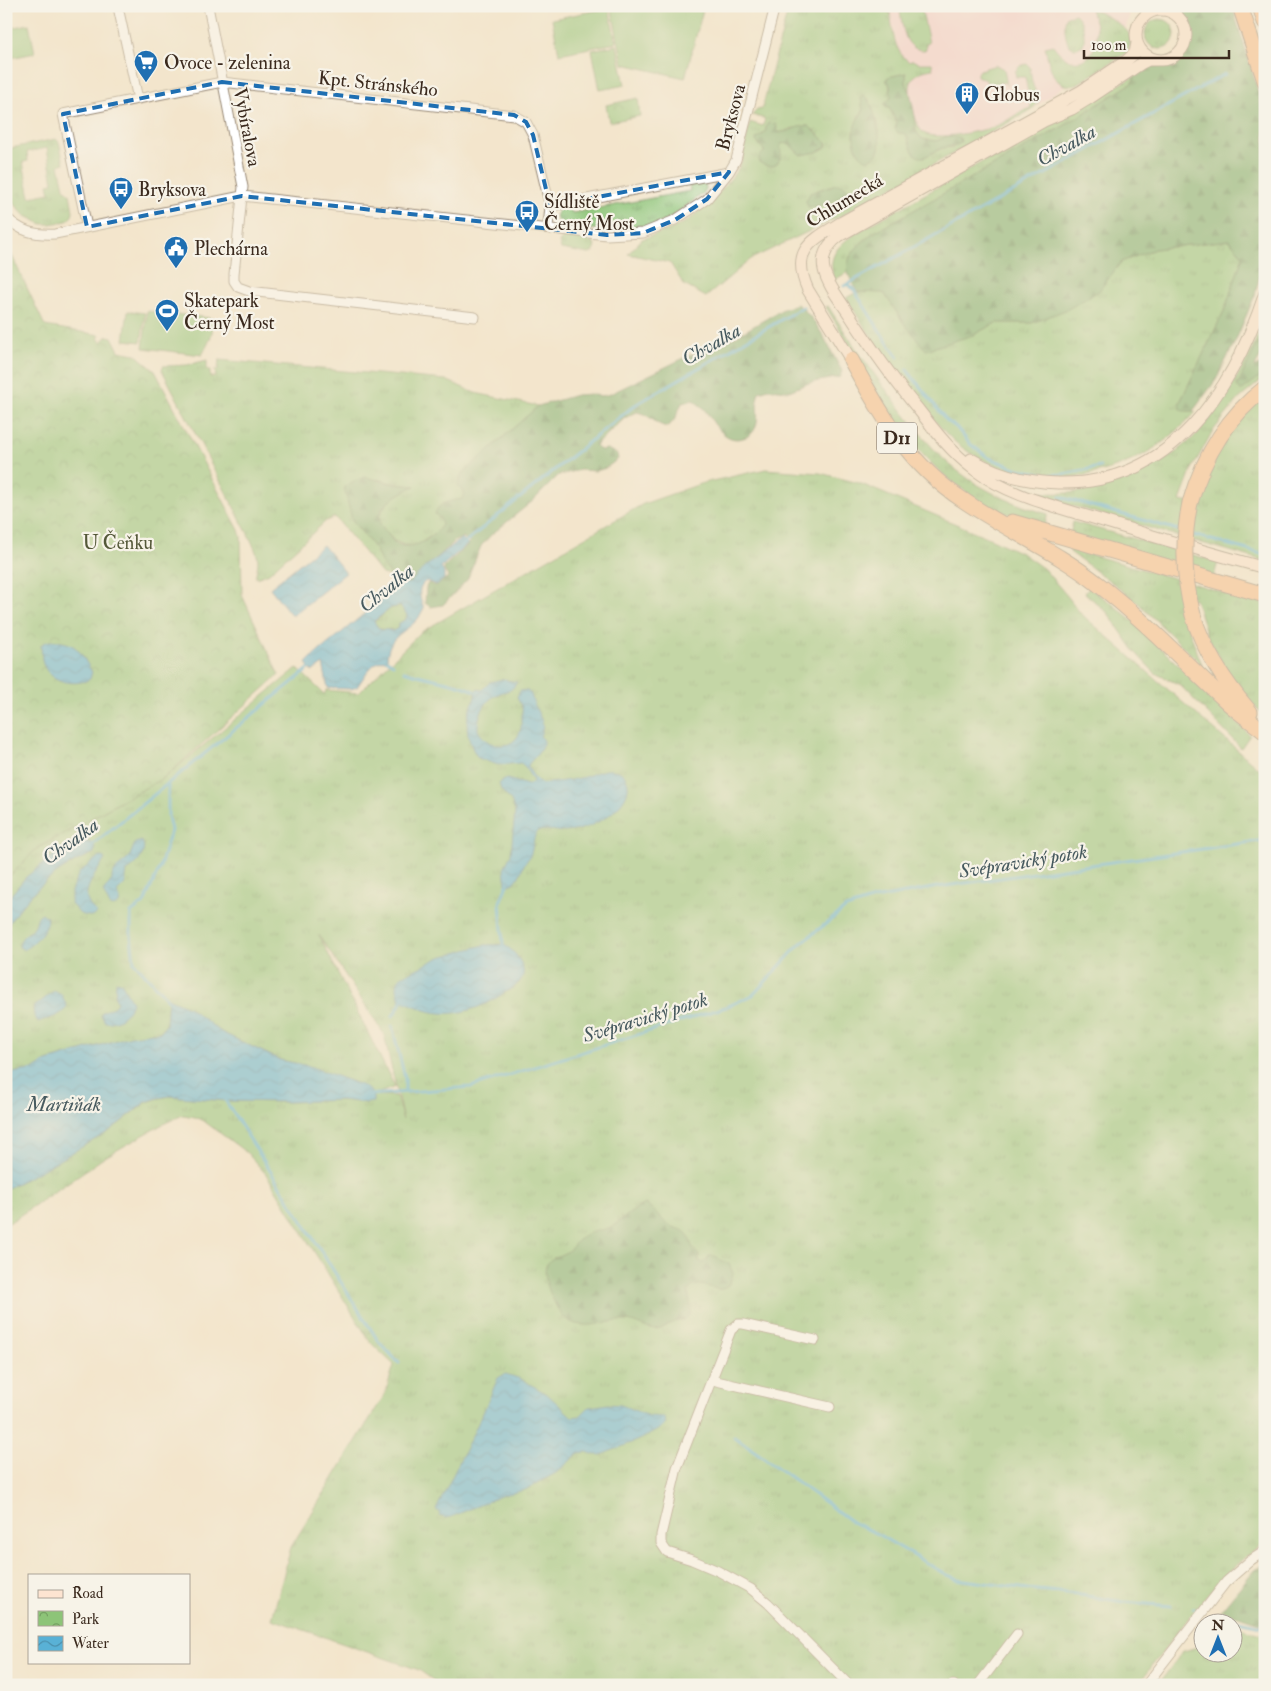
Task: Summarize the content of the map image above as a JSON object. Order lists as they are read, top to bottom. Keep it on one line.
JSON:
{"streets":{"highway":["Chlumecká","D11"],"street":["Kpt. Stránského","Bryksova","Vybíralova"]},"crossings":[["Kpt. Stránského","Bryksova"],["Kpt. Stránského","Vybíralova"],["Bryksova","Vybíralova"],["Chlumecká","D11"]],"water":["Chvalka","Svépravický potok","Martiňák"],"parks":["U Čeňku"],"places":{"supermarket":["Ovoce - zelenina"],"building":["Globus"],"bus stop":["Bryksova","Sídliště Černý Most"],"public building":["Plechárna"],"sports":["Skatepark Černý Most"]},"legend":["Road","Park","Water"],"scale_bar":"100 m","north":"top"}
